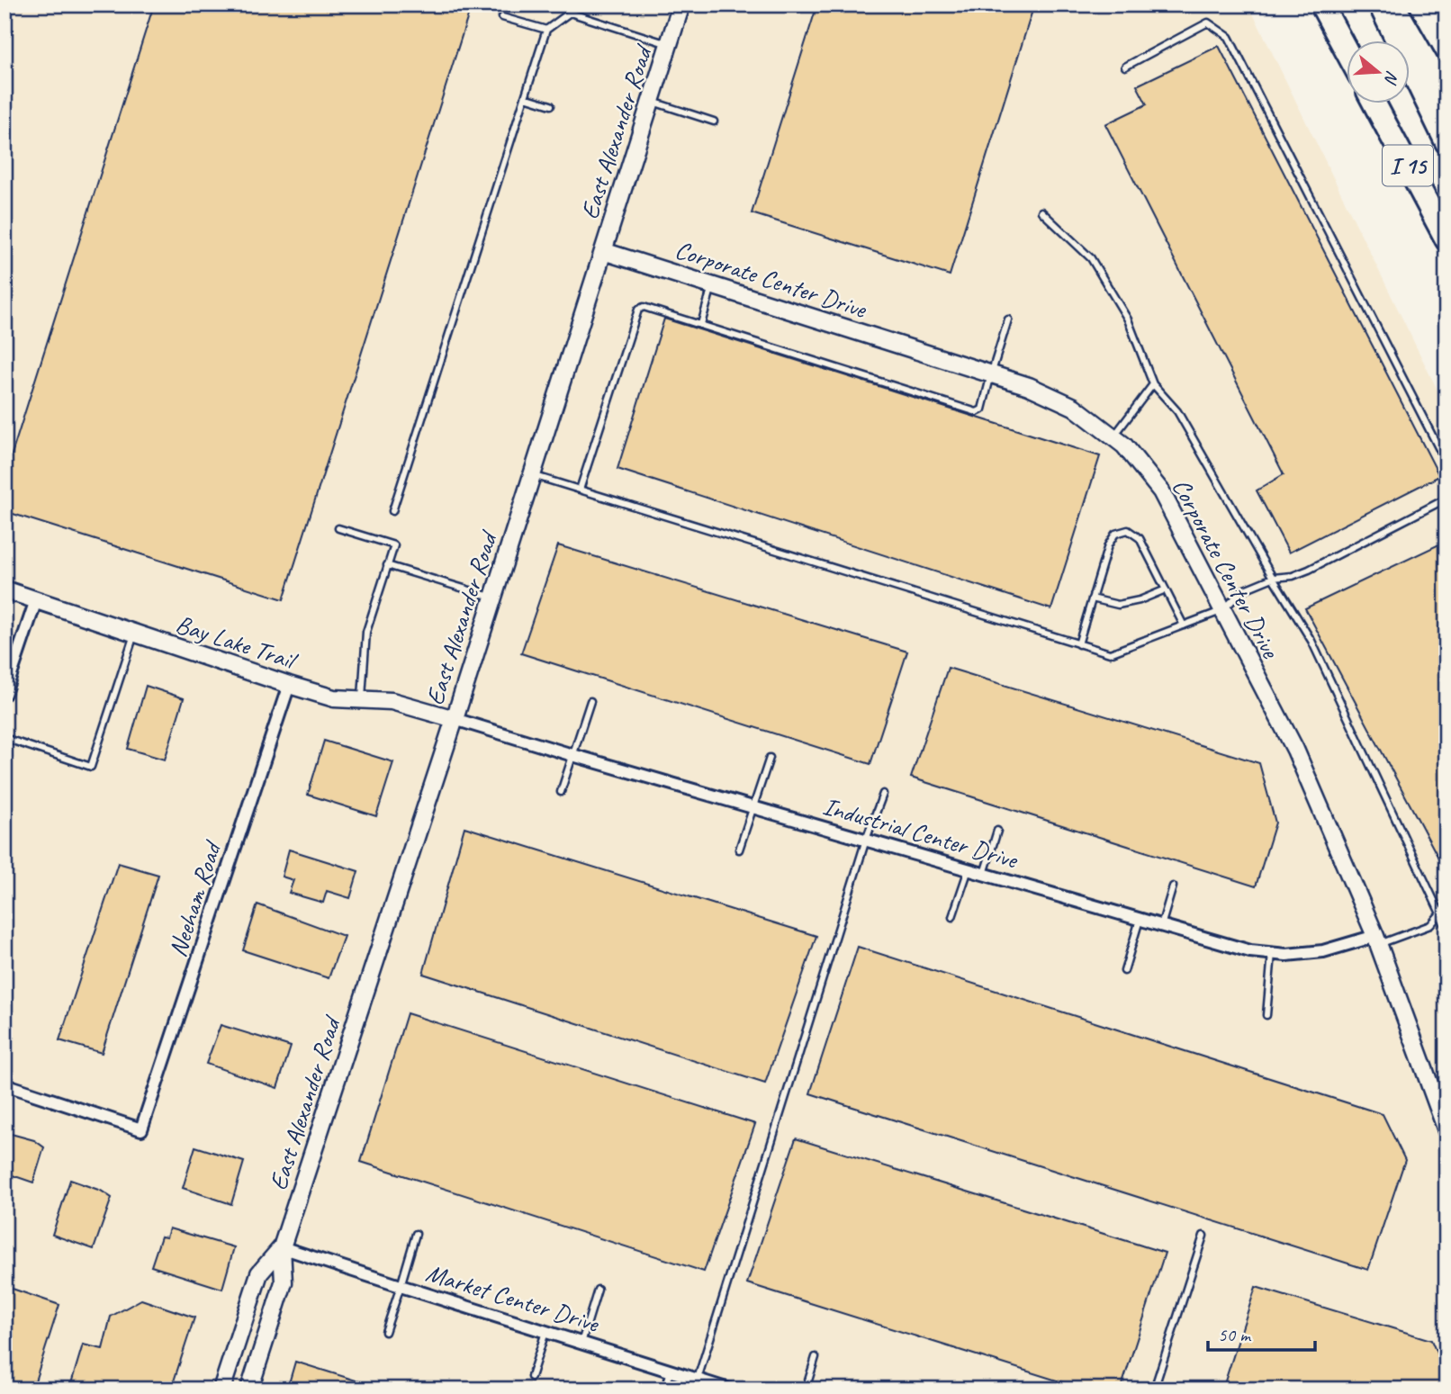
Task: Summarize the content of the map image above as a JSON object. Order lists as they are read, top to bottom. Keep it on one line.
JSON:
{"streets":{"highway":["I 15"],"street":["East Alexander Road","Corporate Center Drive","Bay Lake Trail","Industrial Center Drive","Neeham Road","Market Center Drive"]},"crossings":[["East Alexander Road","Corporate Center Drive"],["East Alexander Road","Bay Lake Trail"],["East Alexander Road","Industrial Center Drive"],["East Alexander Road","Market Center Drive"],["Corporate Center Drive","Industrial Center Drive"],["Bay Lake Trail","Industrial Center Drive"],["Bay Lake Trail","Neeham Road"]],"scale_bar":"50 m","north":"right"}
